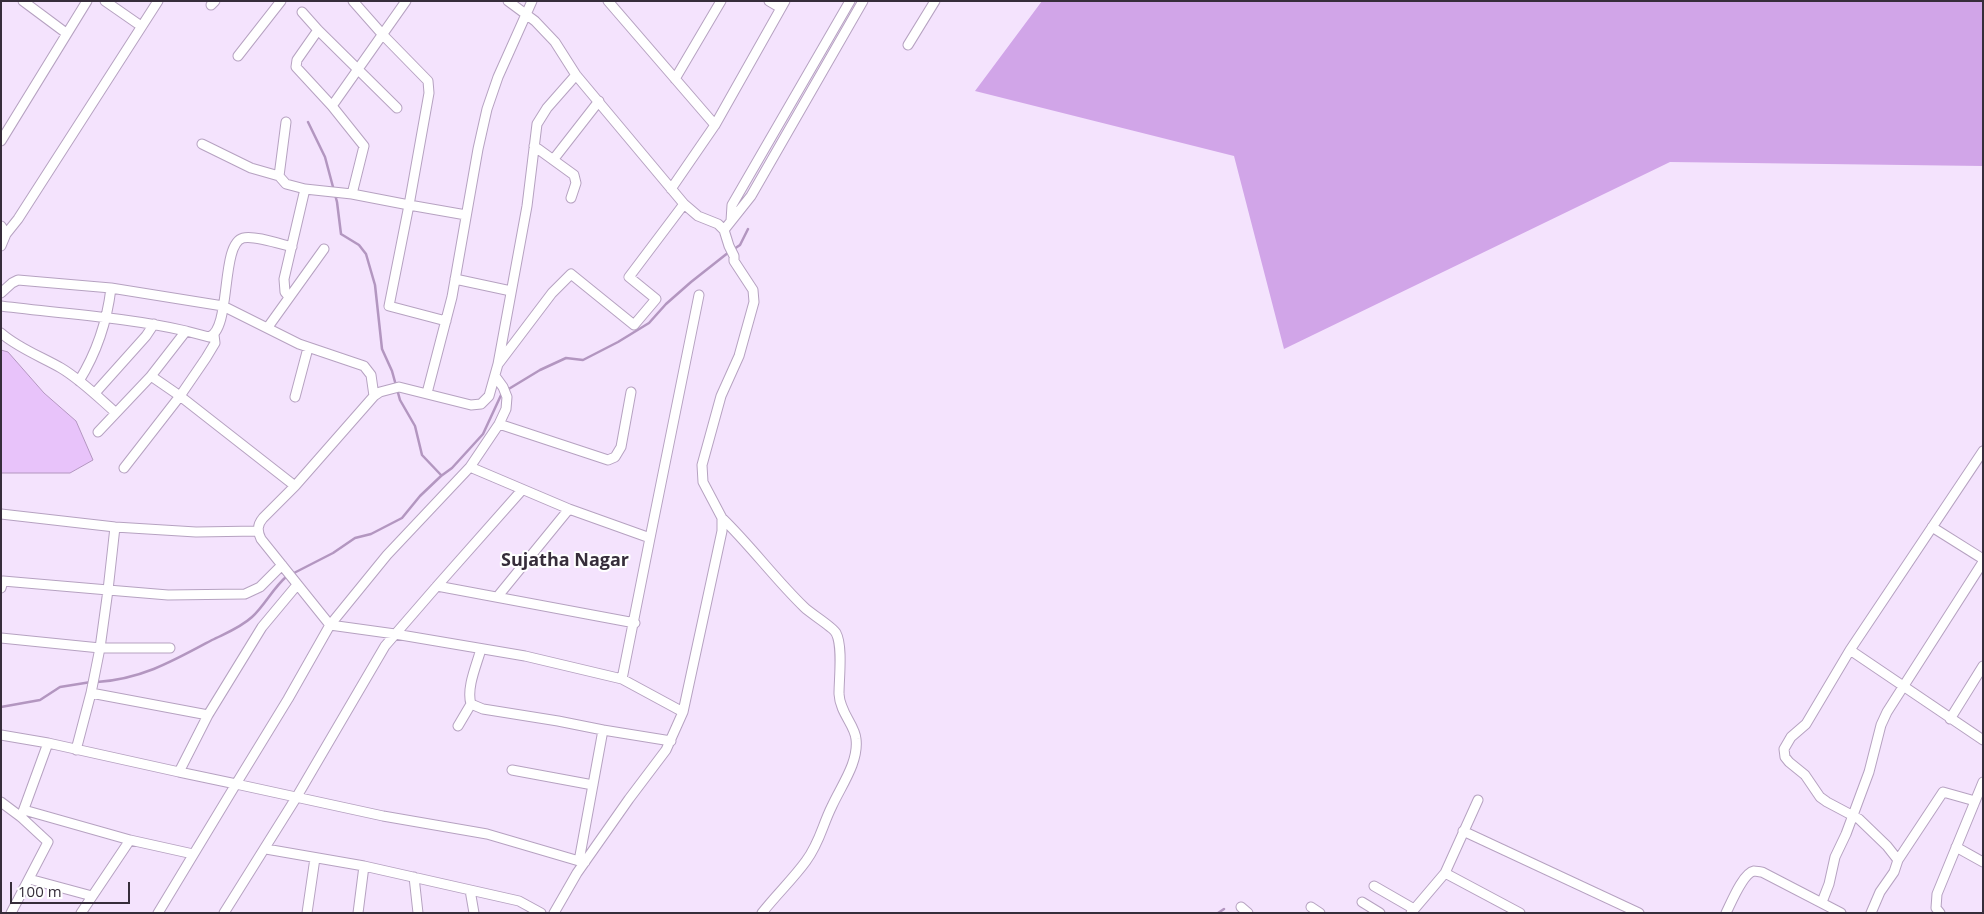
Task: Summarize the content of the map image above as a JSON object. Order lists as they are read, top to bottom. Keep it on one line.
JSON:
{"districts":["Sujatha Nagar"],"scale_bar":"100 m"}
